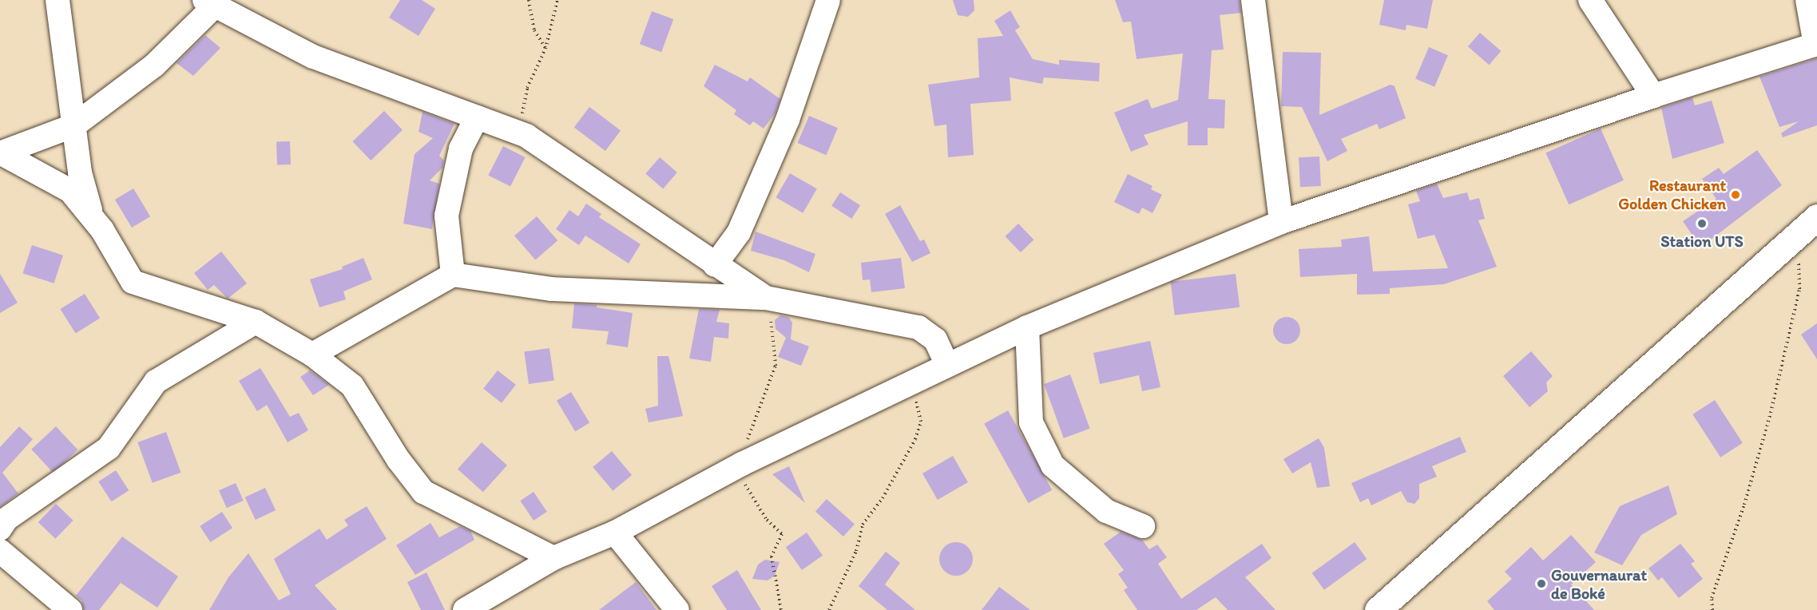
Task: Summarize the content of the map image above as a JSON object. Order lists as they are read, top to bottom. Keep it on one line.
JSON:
{"places":["Restaurant Golden Chicken","Station UTS","Gouvernaurat de Boké"]}
